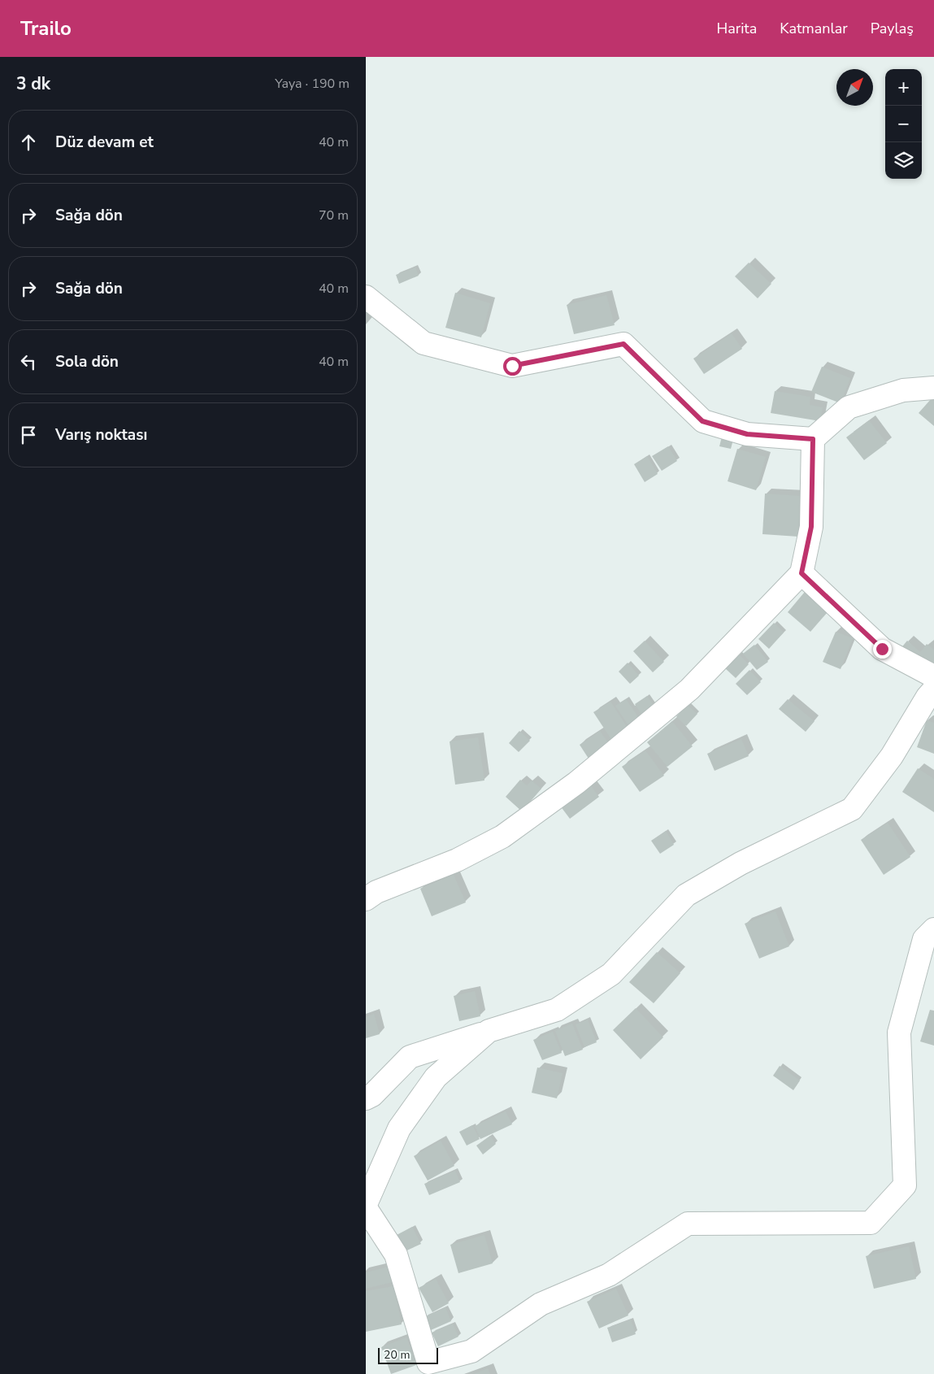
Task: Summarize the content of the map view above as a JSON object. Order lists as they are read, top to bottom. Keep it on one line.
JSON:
{"scale_bar":"20 m","north":"top right","page":{"header":"Trailo","nav":["Harita","Katmanlar","Paylaş"],"heading":["3 dk","Yaya · 190 m"],"map_buttons":["+","−"],"list":[["Düz devam et","40 m"],["Sağa dön","70 m"],["Sağa dön","40 m"],["Sola dön","40 m"],"Varış noktası"],"scale":"20 m"}}
